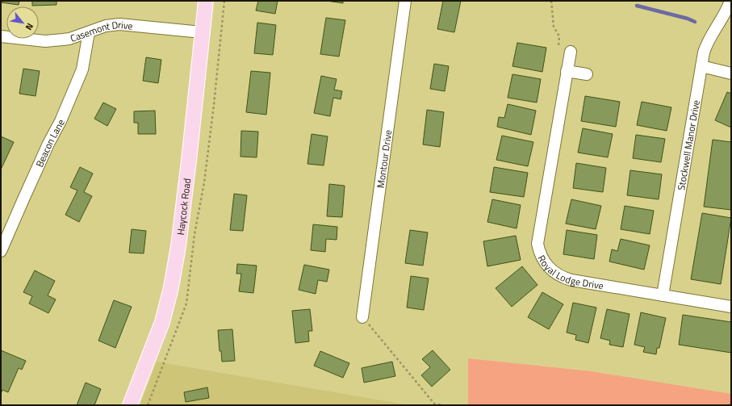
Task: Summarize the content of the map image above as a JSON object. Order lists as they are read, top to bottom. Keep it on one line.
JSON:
{"streets":{"main road":["Haycock Road"],"street":["Casemont Drive","Beacon Lane","Stockwell Manor Drive","Montour Drive","Royal Lodge Drive"]},"crossings":[["Casemont Drive","Beacon Lane"],["Casemont Drive","Haycock Road"],["Stockwell Manor Drive","Royal Lodge Drive"]],"north":"bottom right"}
